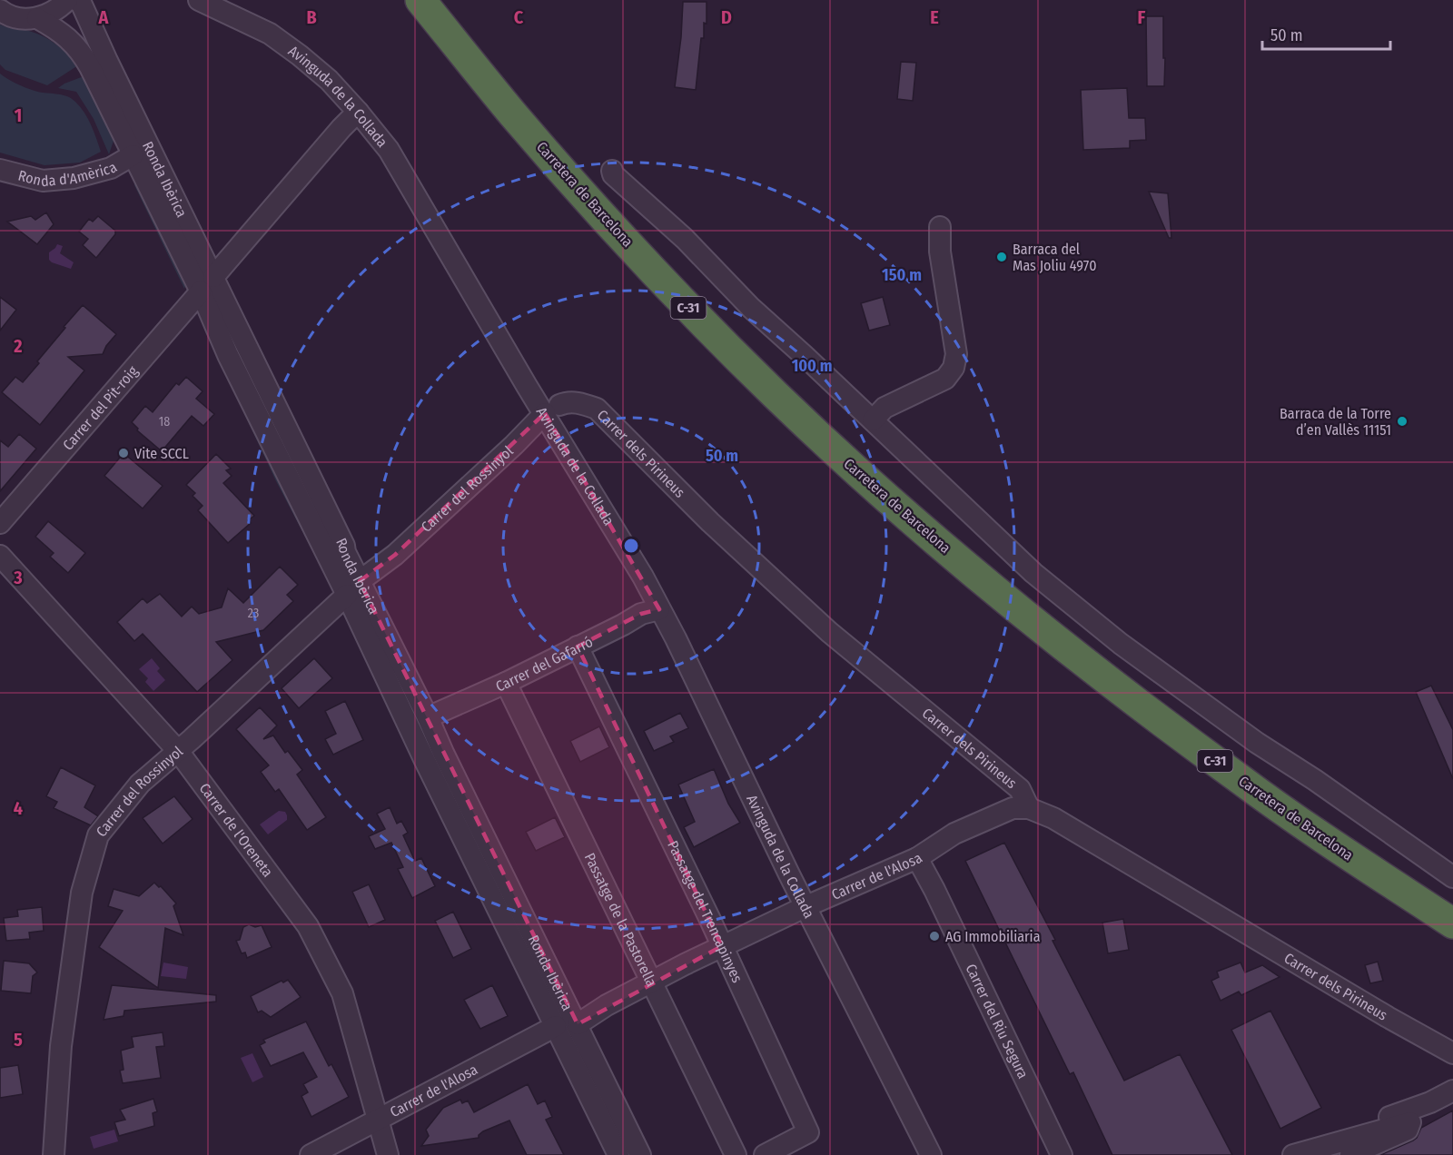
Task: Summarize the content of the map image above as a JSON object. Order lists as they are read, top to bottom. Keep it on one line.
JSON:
{"streets":{"highway":["Carretera de Barcelona","C-31"],"street":["Avinguda de la Collada","Ronda d'Amèrica","Ronda Ibèrica","Carrer del Pit-roig","Carrer dels Pirineus","Carrer del Rossinyol","Carrer del Gafarró","Carrer de l'Oreneta","Carrer de l'Alosa","Passatge del Trencapinyes","Passatge de la Pastorella","Carrer del Riu Segura"]},"crossings":[["Avinguda de la Collada","Carrer del Pit-roig"],["Avinguda de la Collada","Carrer dels Pirineus"],["Avinguda de la Collada","Carrer del Rossinyol"],["Avinguda de la Collada","Carrer del Gafarró"],["Avinguda de la Collada","Carrer de l'Alosa"],["Ronda d'Amèrica","Ronda Ibèrica"],["Ronda Ibèrica","Carrer del Pit-roig"],["Ronda Ibèrica","Carrer del Rossinyol"],["Ronda Ibèrica","Carrer del Gafarró"],["Ronda Ibèrica","Carrer de l'Alosa"],["Carrer dels Pirineus","Carrer del Rossinyol"],["Carrer dels Pirineus","Carrer de l'Alosa"],["Carrer del Rossinyol","Carrer de l'Oreneta"],["Carrer del Gafarró","Passatge del Trencapinyes"],["Carrer del Gafarró","Passatge de la Pastorella"],["Carrer de l'Oreneta","Carrer de l'Alosa"],["Carrer de l'Alosa","Passatge del Trencapinyes"],["Carrer de l'Alosa","Passatge de la Pastorella"],["Carrer de l'Alosa","Carrer del Riu Segura"]],"places":["Barraca del Mas Joliu 4970","Barraca de la Torre d’en Vallès 11151","Vite SCCL","AG Immobiliaria"],"house_numbers":["18","23"],"scale_bar":"50 m","grid":{"columns":["A","B","C","D","E","F"],"rows":["1","2","3","4","5"]},"rings":["150 m","100 m","50 m"]}
